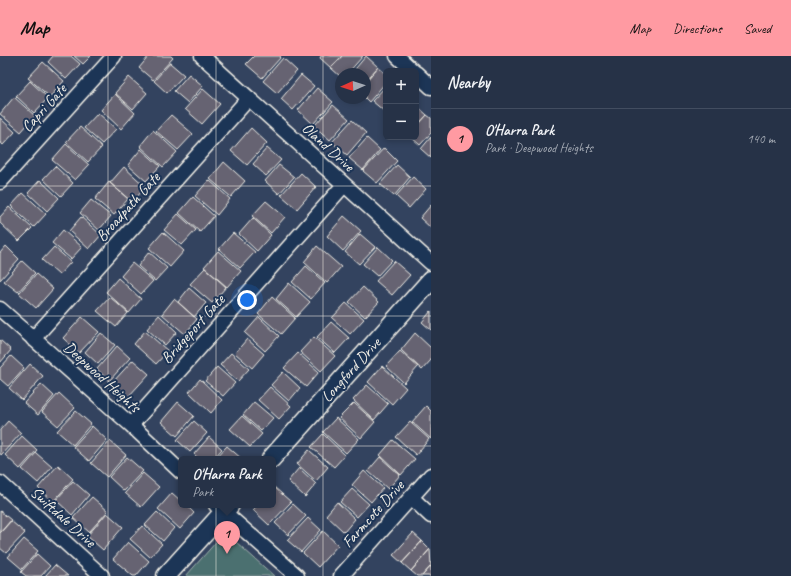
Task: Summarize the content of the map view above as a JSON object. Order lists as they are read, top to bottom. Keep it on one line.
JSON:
{"streets":{"street":["Capri Gate","Oland Drive","Broadpath Gate","Bridgeport Gate","Longford Drive","Deepwood Heights","Farmcote Drive","Swiftdale Drive"]},"crossings":[["Oland Drive","Broadpath Gate"],["Oland Drive","Bridgeport Gate"],["Broadpath Gate","Deepwood Heights"],["Bridgeport Gate","Deepwood Heights"]],"north":"left","page":{"header":"Map","nav":["Map","Directions","Saved"],"heading":"Nearby","map_buttons":["+","−"],"list":[{"mark":"1","name":"O'Harra Park","note":"Park · Deepwood Heights","value":"140 m"}],"popup":["O'Harra Park","Park"],"pins":"1"}}
